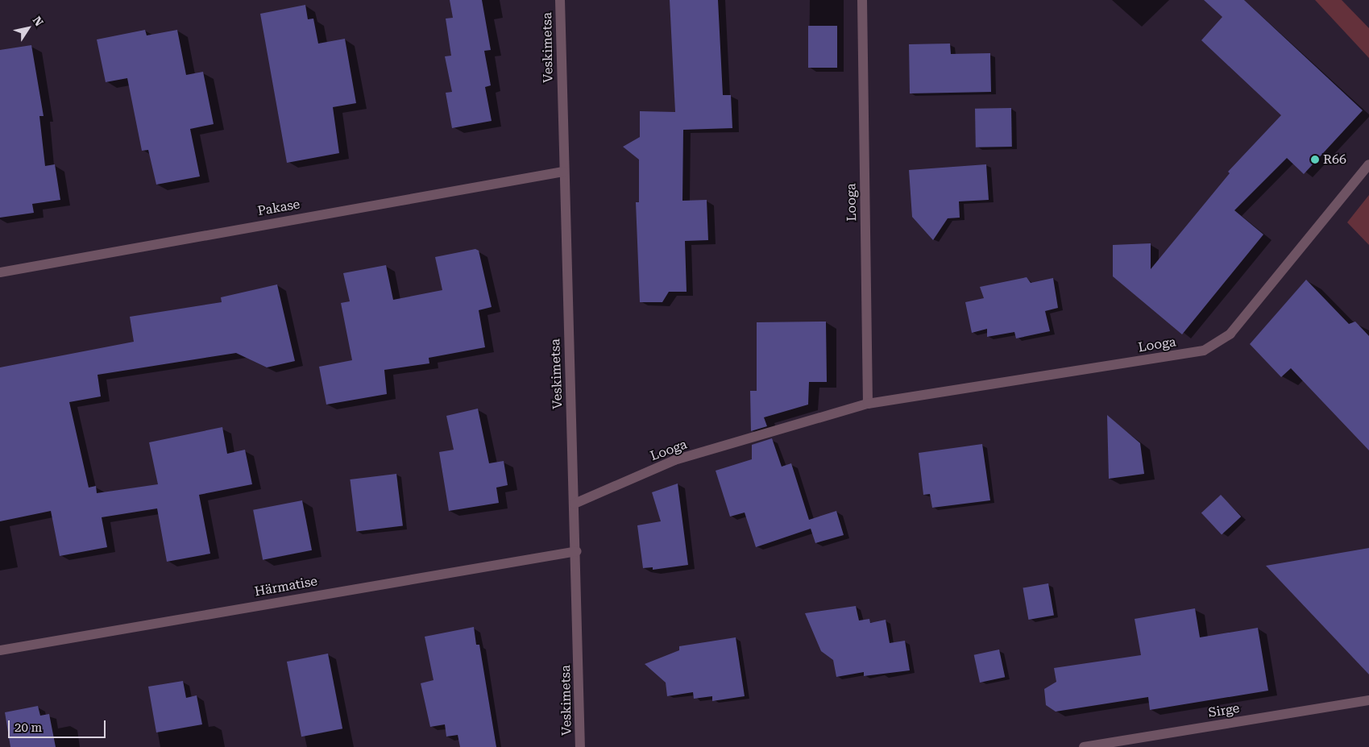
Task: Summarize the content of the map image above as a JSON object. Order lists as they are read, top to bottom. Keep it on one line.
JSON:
{"streets":{"street":["Veskimetsa","Looga","Pakase","Härmatise","Sirge"]},"crossings":[["Veskimetsa","Looga"],["Veskimetsa","Pakase"],["Veskimetsa","Härmatise"]],"places":["R66"],"scale_bar":"20 m","north":"top right"}
